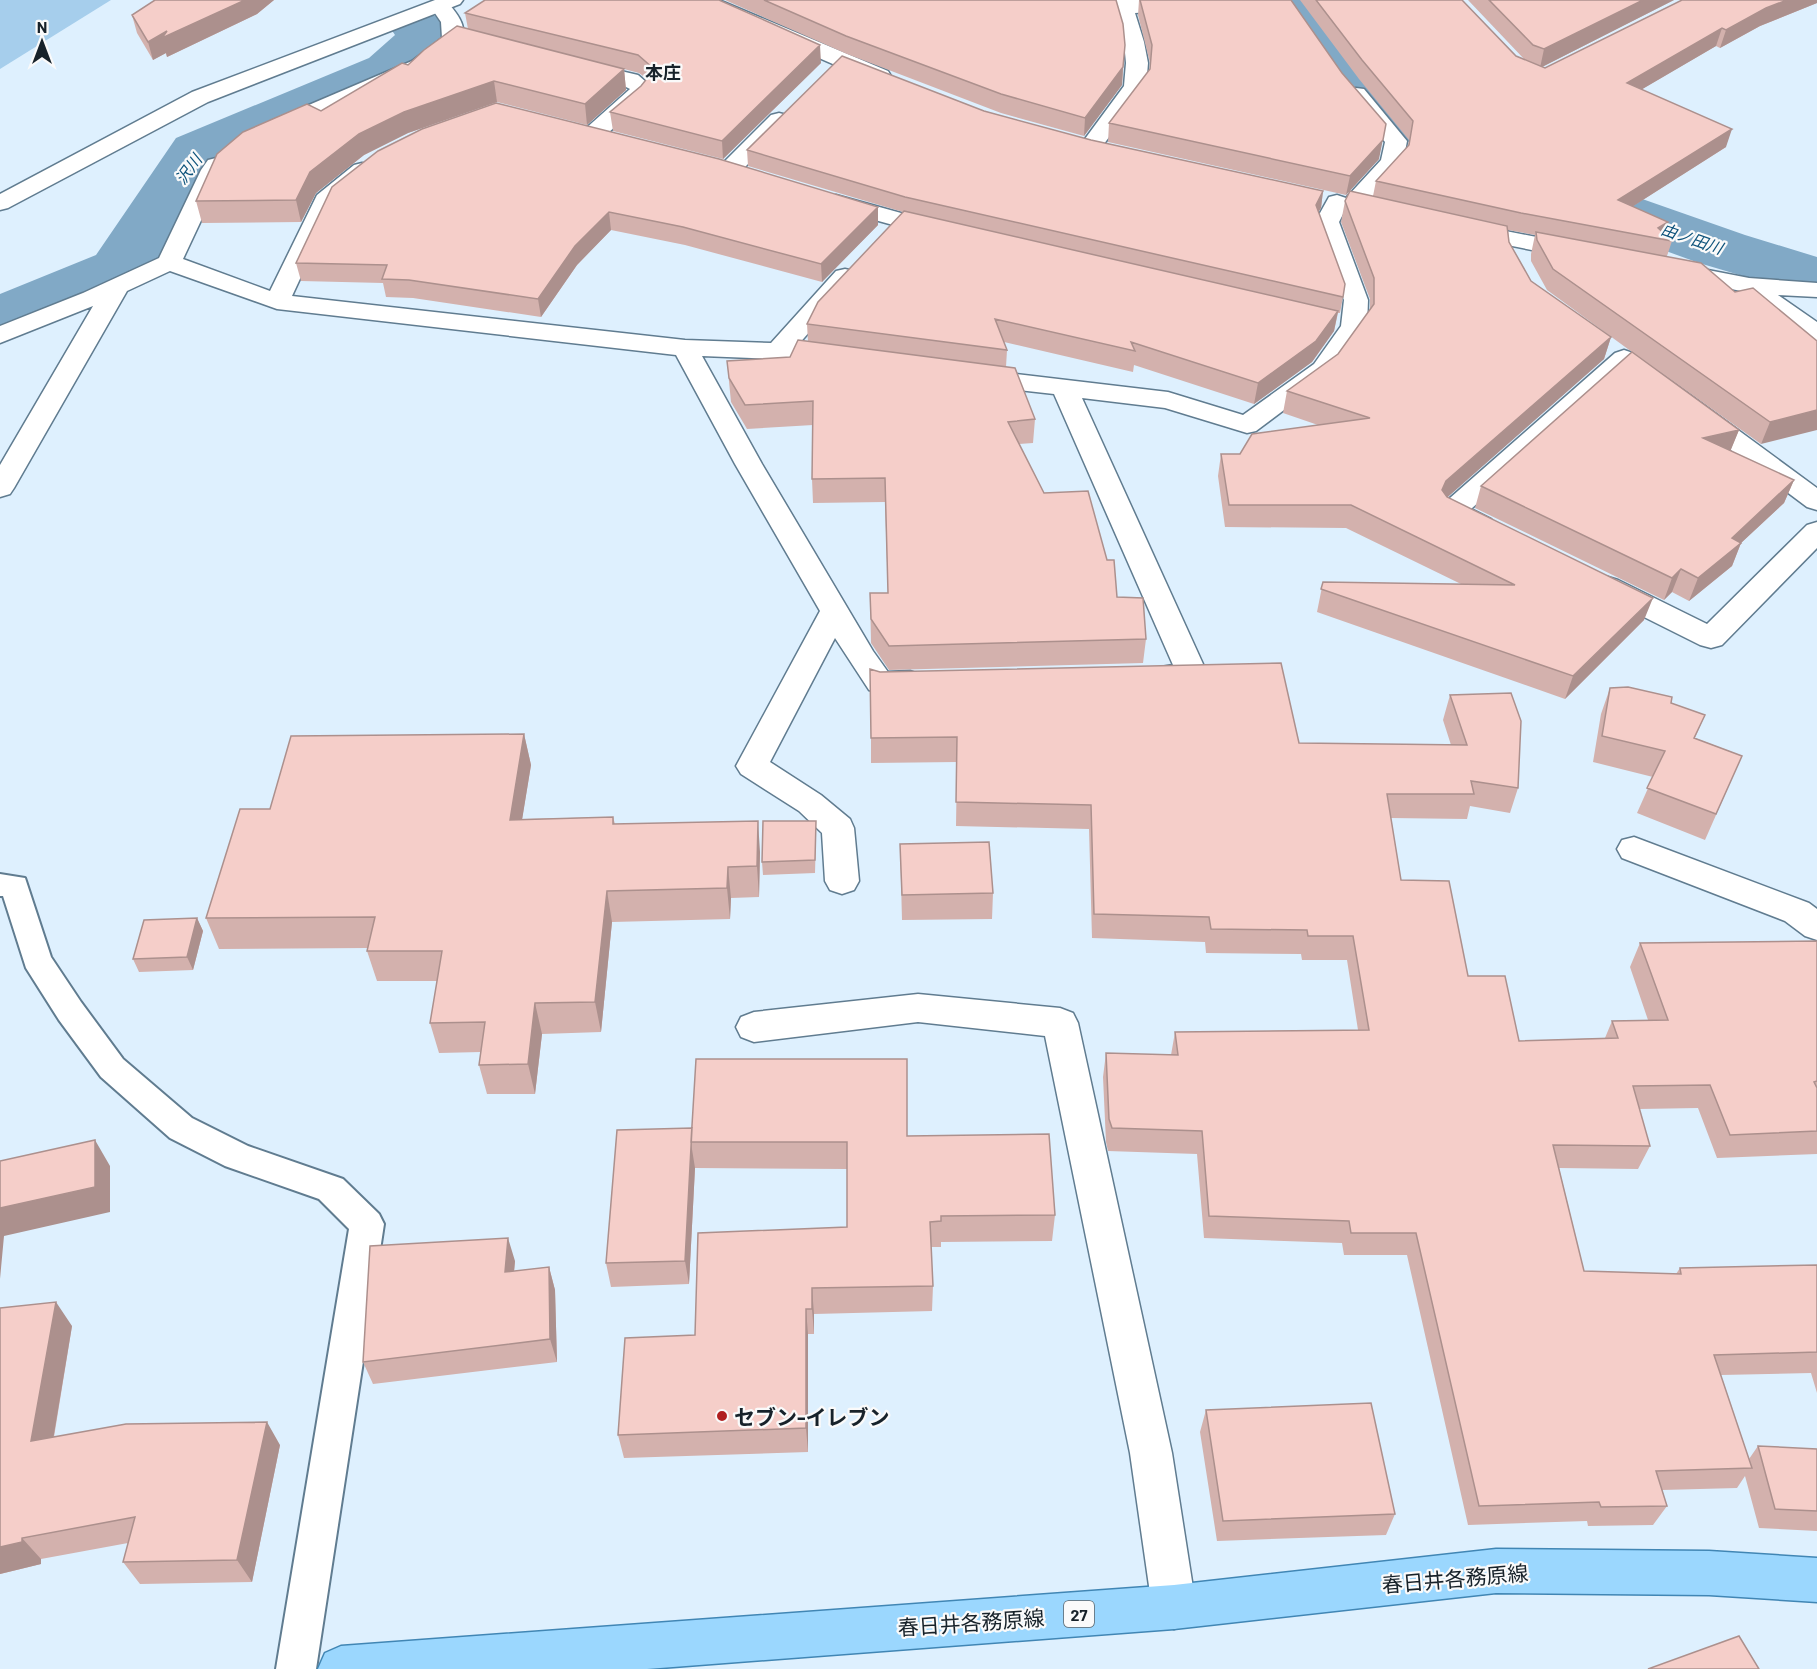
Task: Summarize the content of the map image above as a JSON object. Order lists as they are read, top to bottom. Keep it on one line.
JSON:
{"streets":{"main road":["春日井各務原線","27"]},"districts":["本庄"],"water":["沢川","由ノ田川"],"places":["セブン-イレブン"],"north":"top"}
